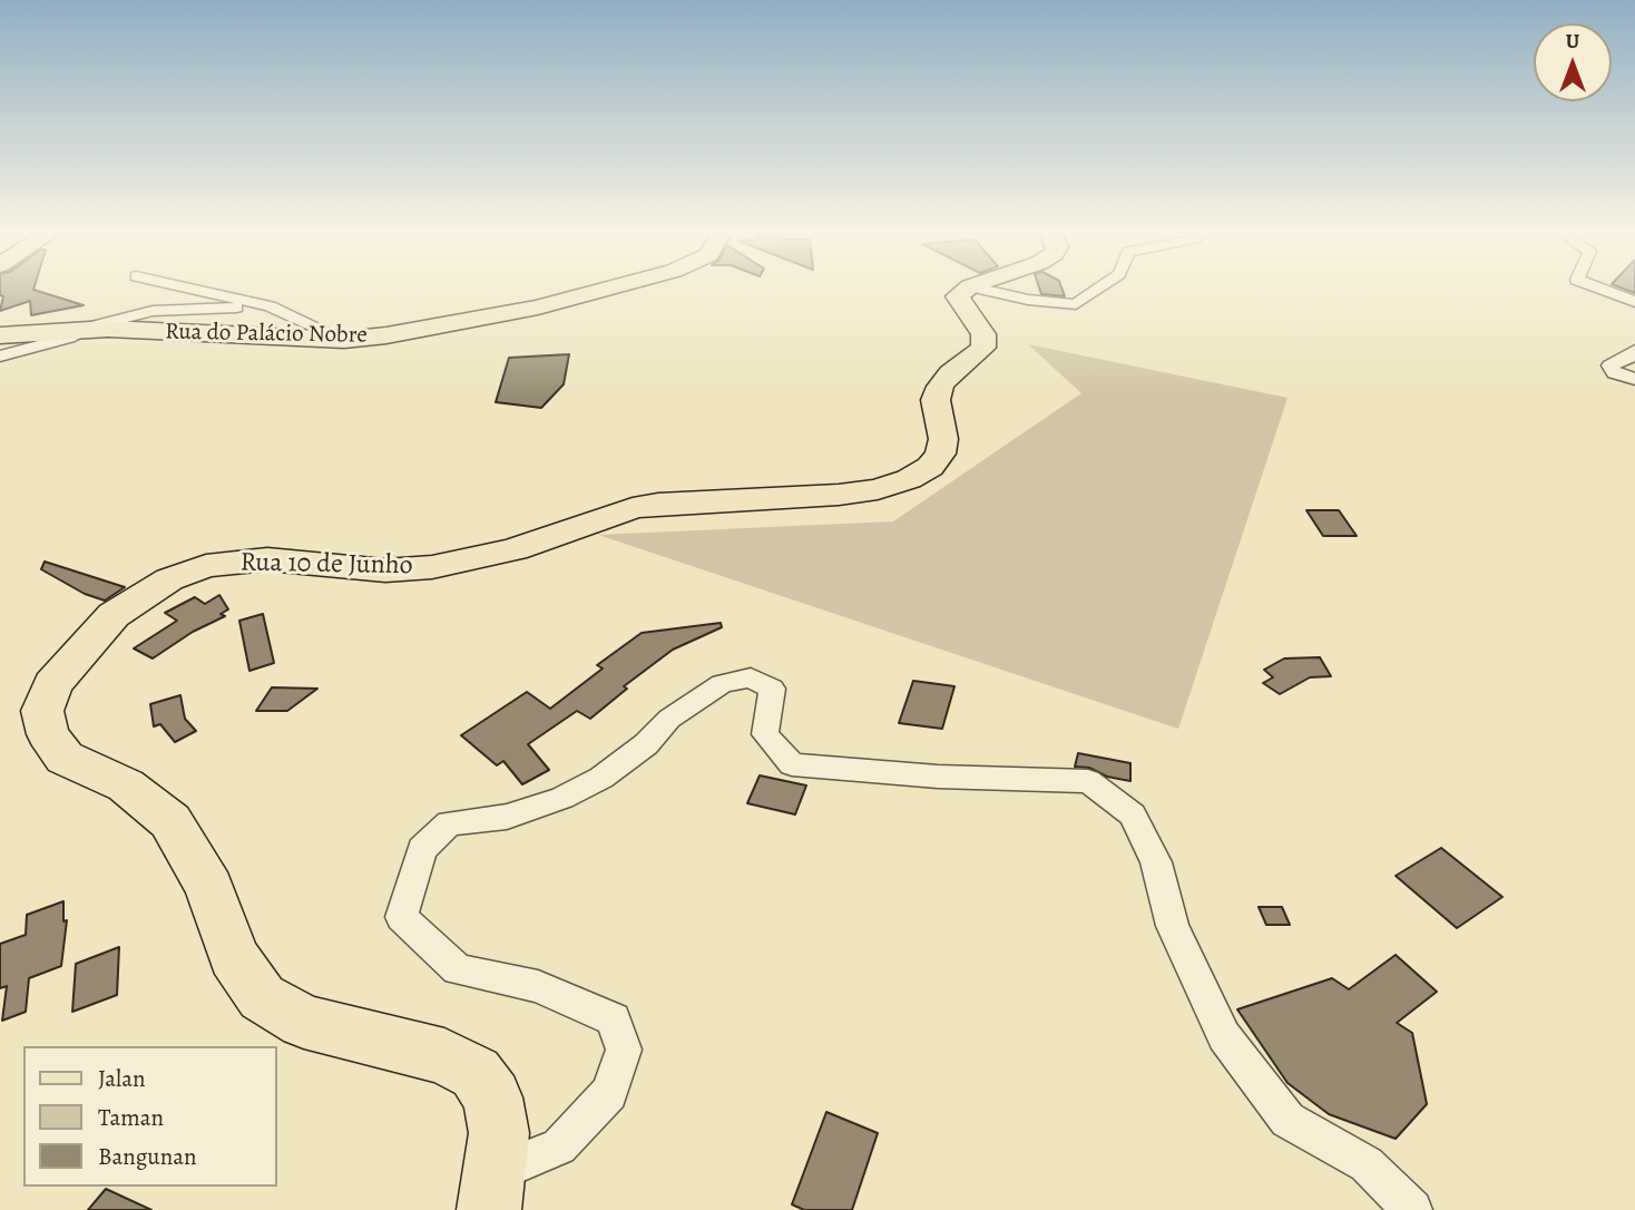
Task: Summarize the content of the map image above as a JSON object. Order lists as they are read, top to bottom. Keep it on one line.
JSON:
{"streets":{"main road":["Rua do Palácio Nobre","Rua 10 de Junho"]},"legend":["Jalan","Taman","Bangunan"],"north":"top"}
